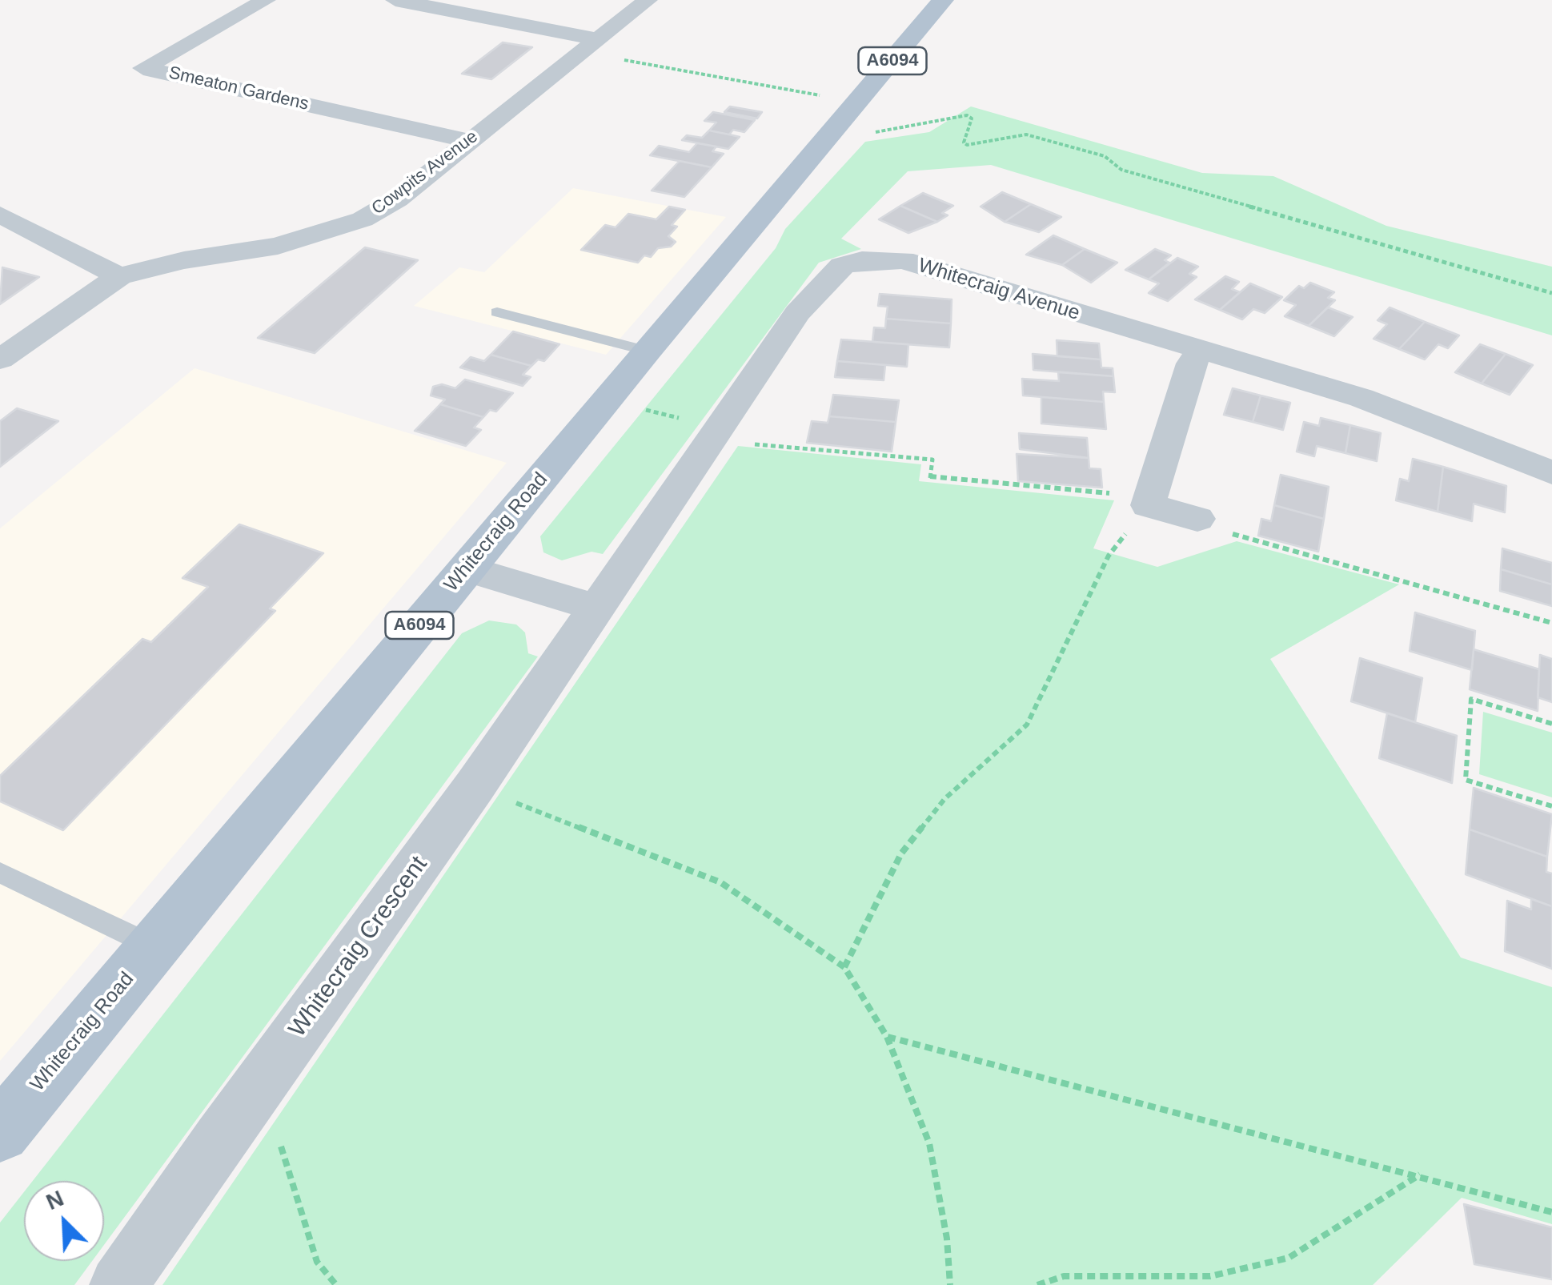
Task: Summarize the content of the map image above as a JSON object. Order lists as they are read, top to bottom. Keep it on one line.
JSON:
{"streets":{"main road":["A6094","Whitecraig Road"],"street":["Smeaton Gardens","Cowpits Avenue","Whitecraig Avenue","Whitecraig Crescent"]},"crossings":[["A6094","Whitecraig Road"],["Smeaton Gardens","Cowpits Avenue"],["Whitecraig Avenue","Whitecraig Crescent"]],"north":"top left"}
